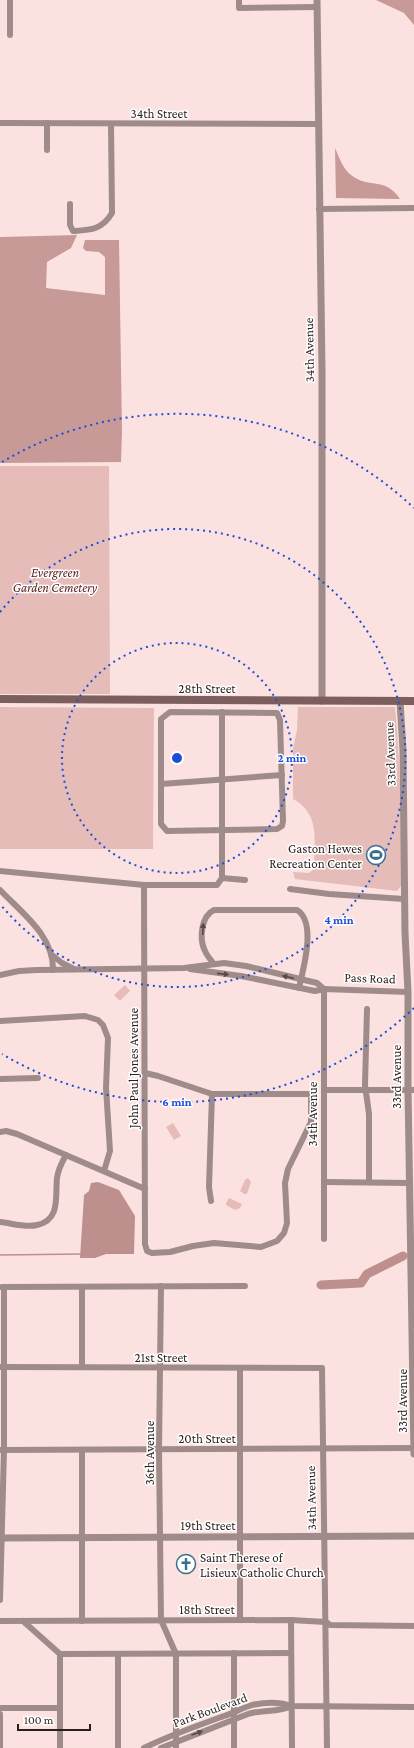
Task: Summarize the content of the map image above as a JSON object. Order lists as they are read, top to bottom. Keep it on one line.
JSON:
{"streets":{"main road":["28th Street"],"street":["34th Street","34th Avenue","33rd Avenue","Pass Road","John Paul Jones Avenue","21st Street","20th Street","36th Avenue","19th Street","18th Street","Park Boulevard"]},"crossings":[["34th Street","34th Avenue"],["34th Avenue","28th Street"],["34th Avenue","Pass Road"],["34th Avenue","21st Street"],["34th Avenue","20th Street"],["34th Avenue","19th Street"],["34th Avenue","18th Street"],["28th Street","33rd Avenue"],["33rd Avenue","Pass Road"],["33rd Avenue","20th Street"],["21st Street","36th Avenue"],["20th Street","36th Avenue"],["36th Avenue","19th Street"],["36th Avenue","18th Street"]],"parks":["Evergreen Garden Cemetery"],"places":{"sports":["Gaston Hewes Recreation Center"],"church":["Saint Therese of Lisieux Catholic Church"]},"scale_bar":"100 m","rings":["2 min","4 min","6 min"]}
